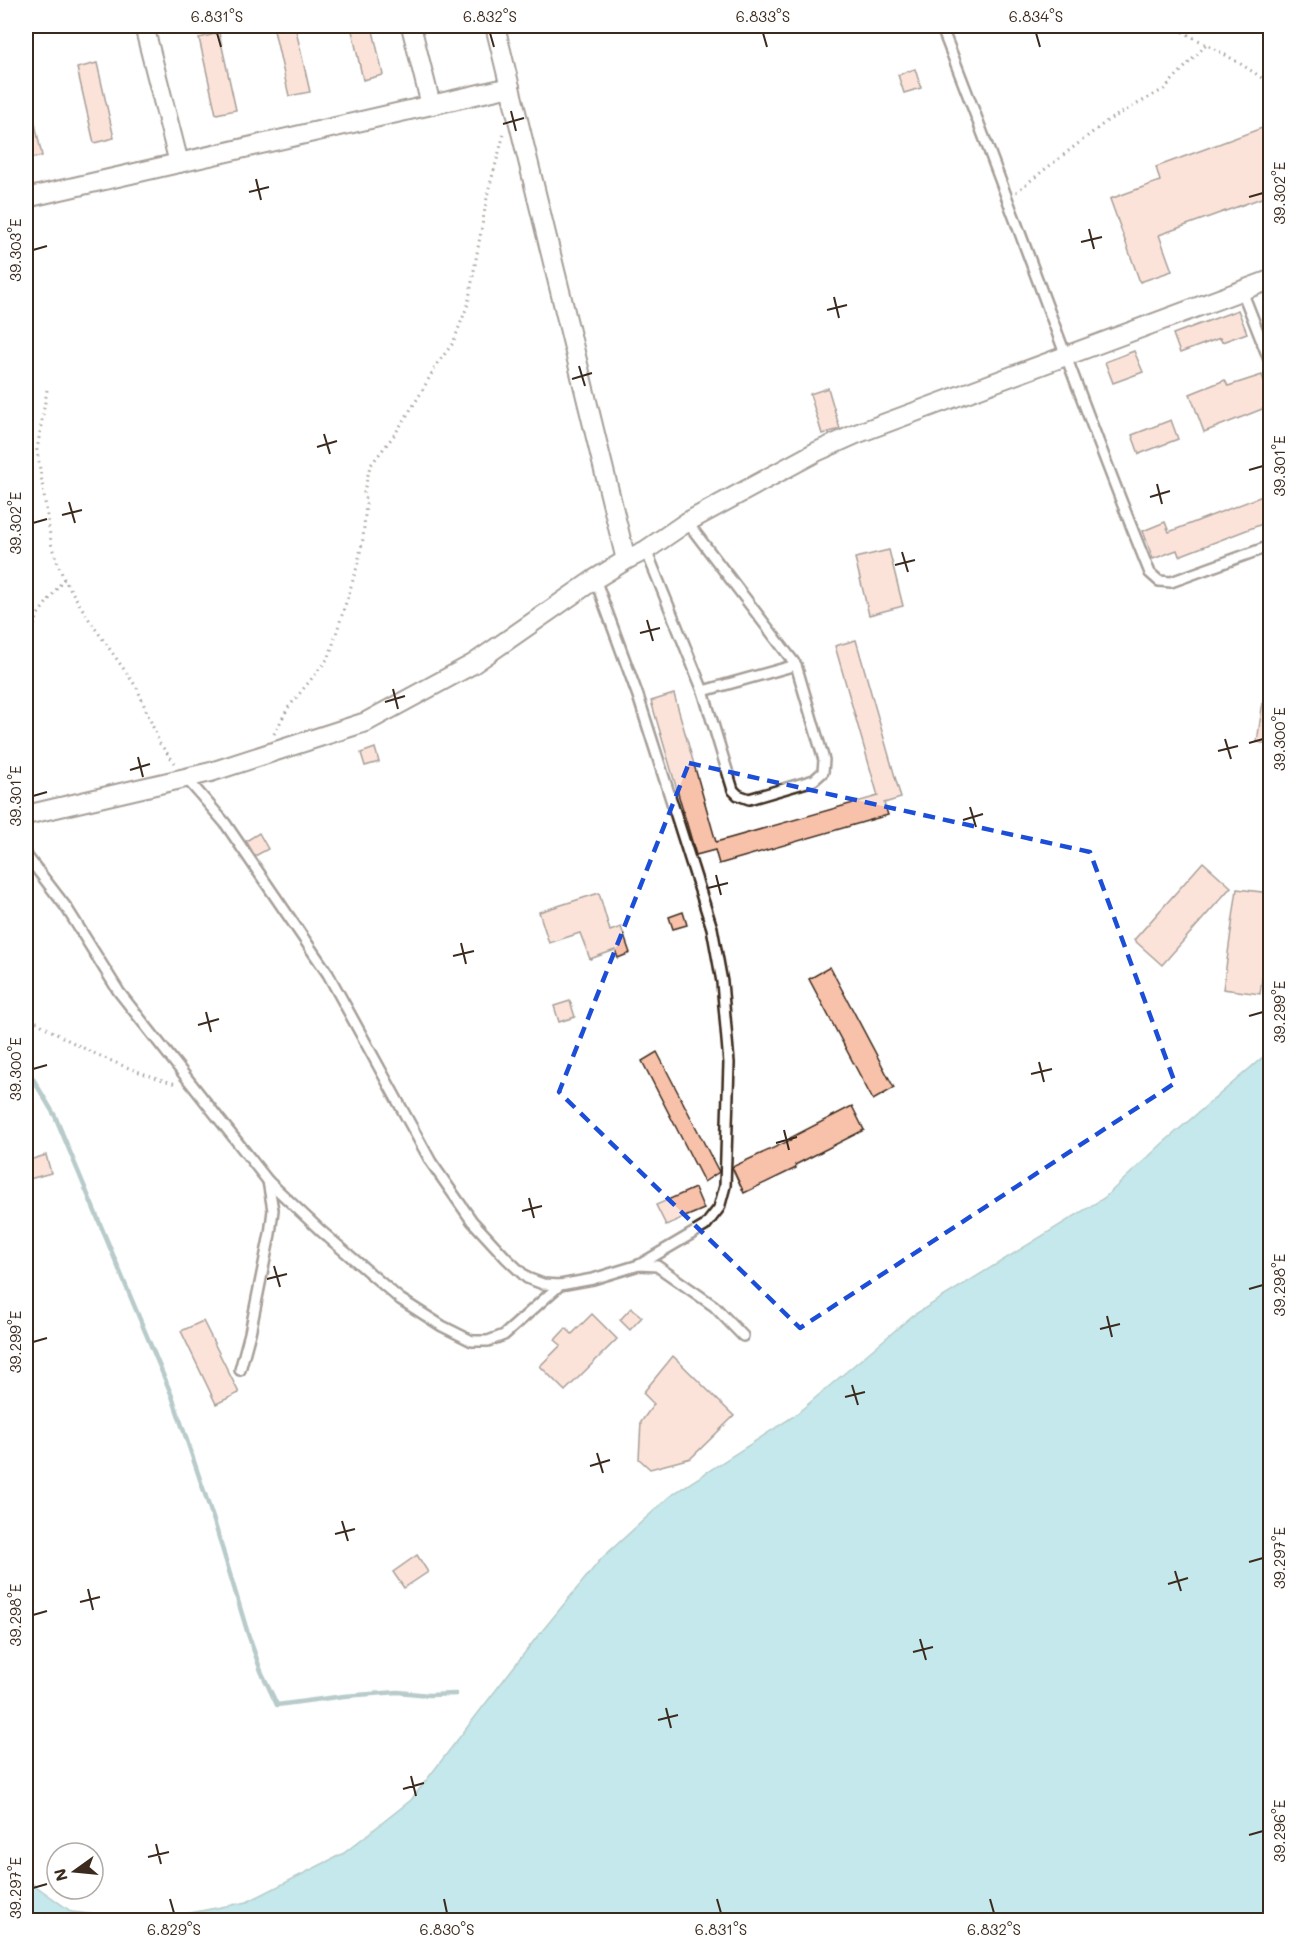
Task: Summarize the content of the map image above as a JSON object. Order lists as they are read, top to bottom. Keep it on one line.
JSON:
{"north":"left","coordinates":["6.831°S","6.832°S","6.833°S","6.834°S","39.302°E","39.303°E","39.301°E","39.300°E","39.299°E","39.298°E","39.297°E","39.296°E","6.829°S","6.830°S"]}
